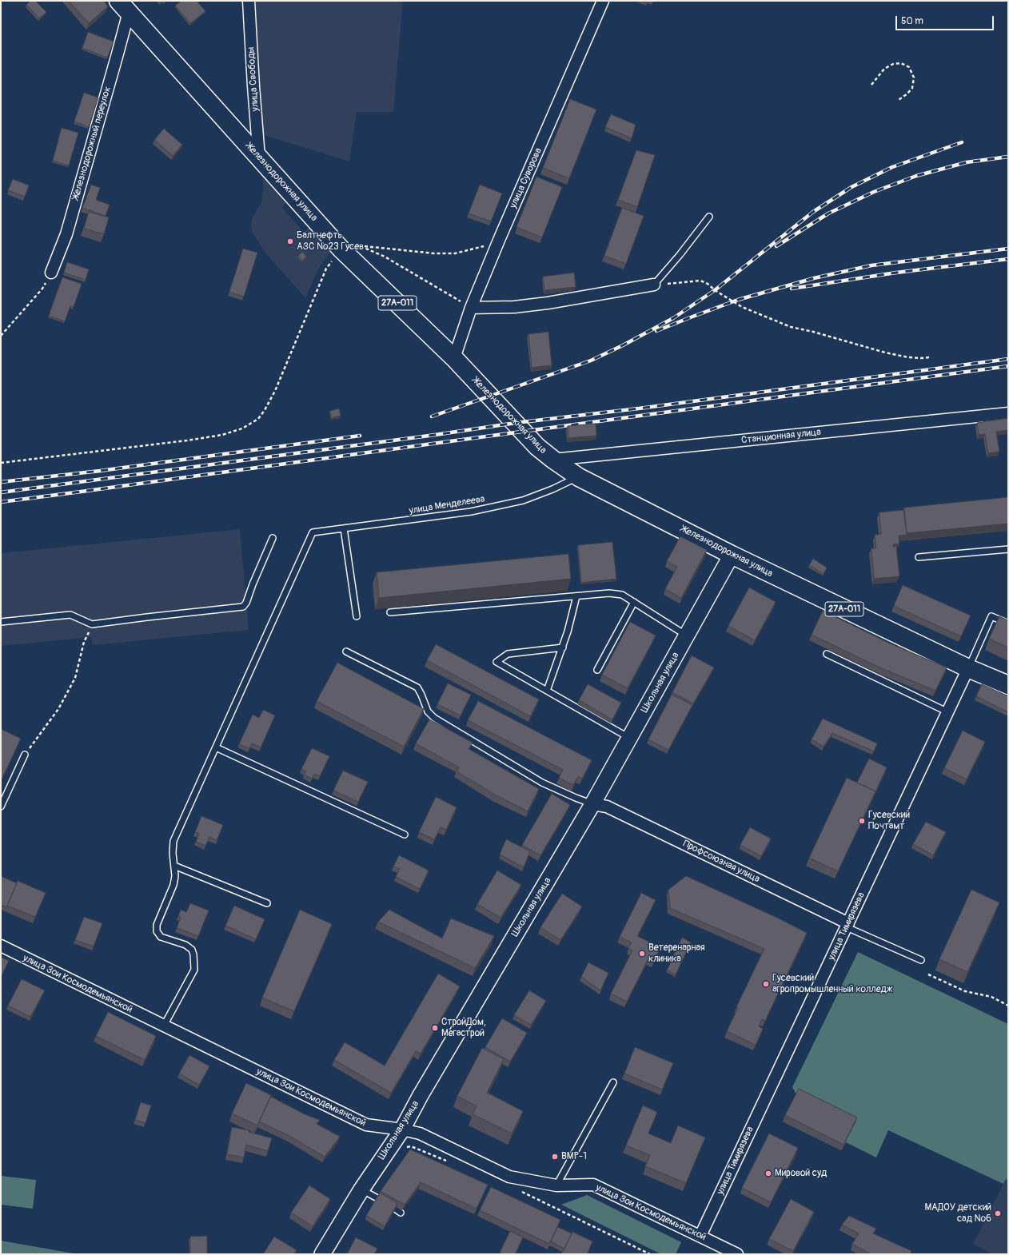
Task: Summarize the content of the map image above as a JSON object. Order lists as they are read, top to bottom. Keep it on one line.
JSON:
{"streets":{"main road":["Железнодорожная улица","27А-011","Школьная улица"],"street":["улица Свободы","Железнодорожный переулок","улица Суворова","Станционная улица","Профсоюзная улица","улица Тимирязева","улица Зои Космодемьянской"],"lane":["улица Менделеева"]},"crossings":[["улица Свободы","Железнодорожная улица"],["Железнодорожный переулок","Железнодорожная улица"],["улица Суворова","Железнодорожная улица"],["Железнодорожная улица","Станционная улица"],["Железнодорожная улица","улица Менделеева"],["Железнодорожная улица","Школьная улица"],["Железнодорожная улица","улица Тимирязева"],["Школьная улица","Профсоюзная улица"],["Школьная улица","улица Зои Космодемьянской"],["Профсоюзная улица","улица Тимирязева"],["улица Тимирязева","улица Зои Космодемьянской"]],"places":["Балтнефть АЗС №23 Гусев","Гусевский Почтамт","Ветеренарная клиника","Гусевский агропромышленный колледж","СтройДом, Мегастрой","BMP-1","Мировой суд","МАДОУ детский сад №6"],"scale_bar":"50 m"}
